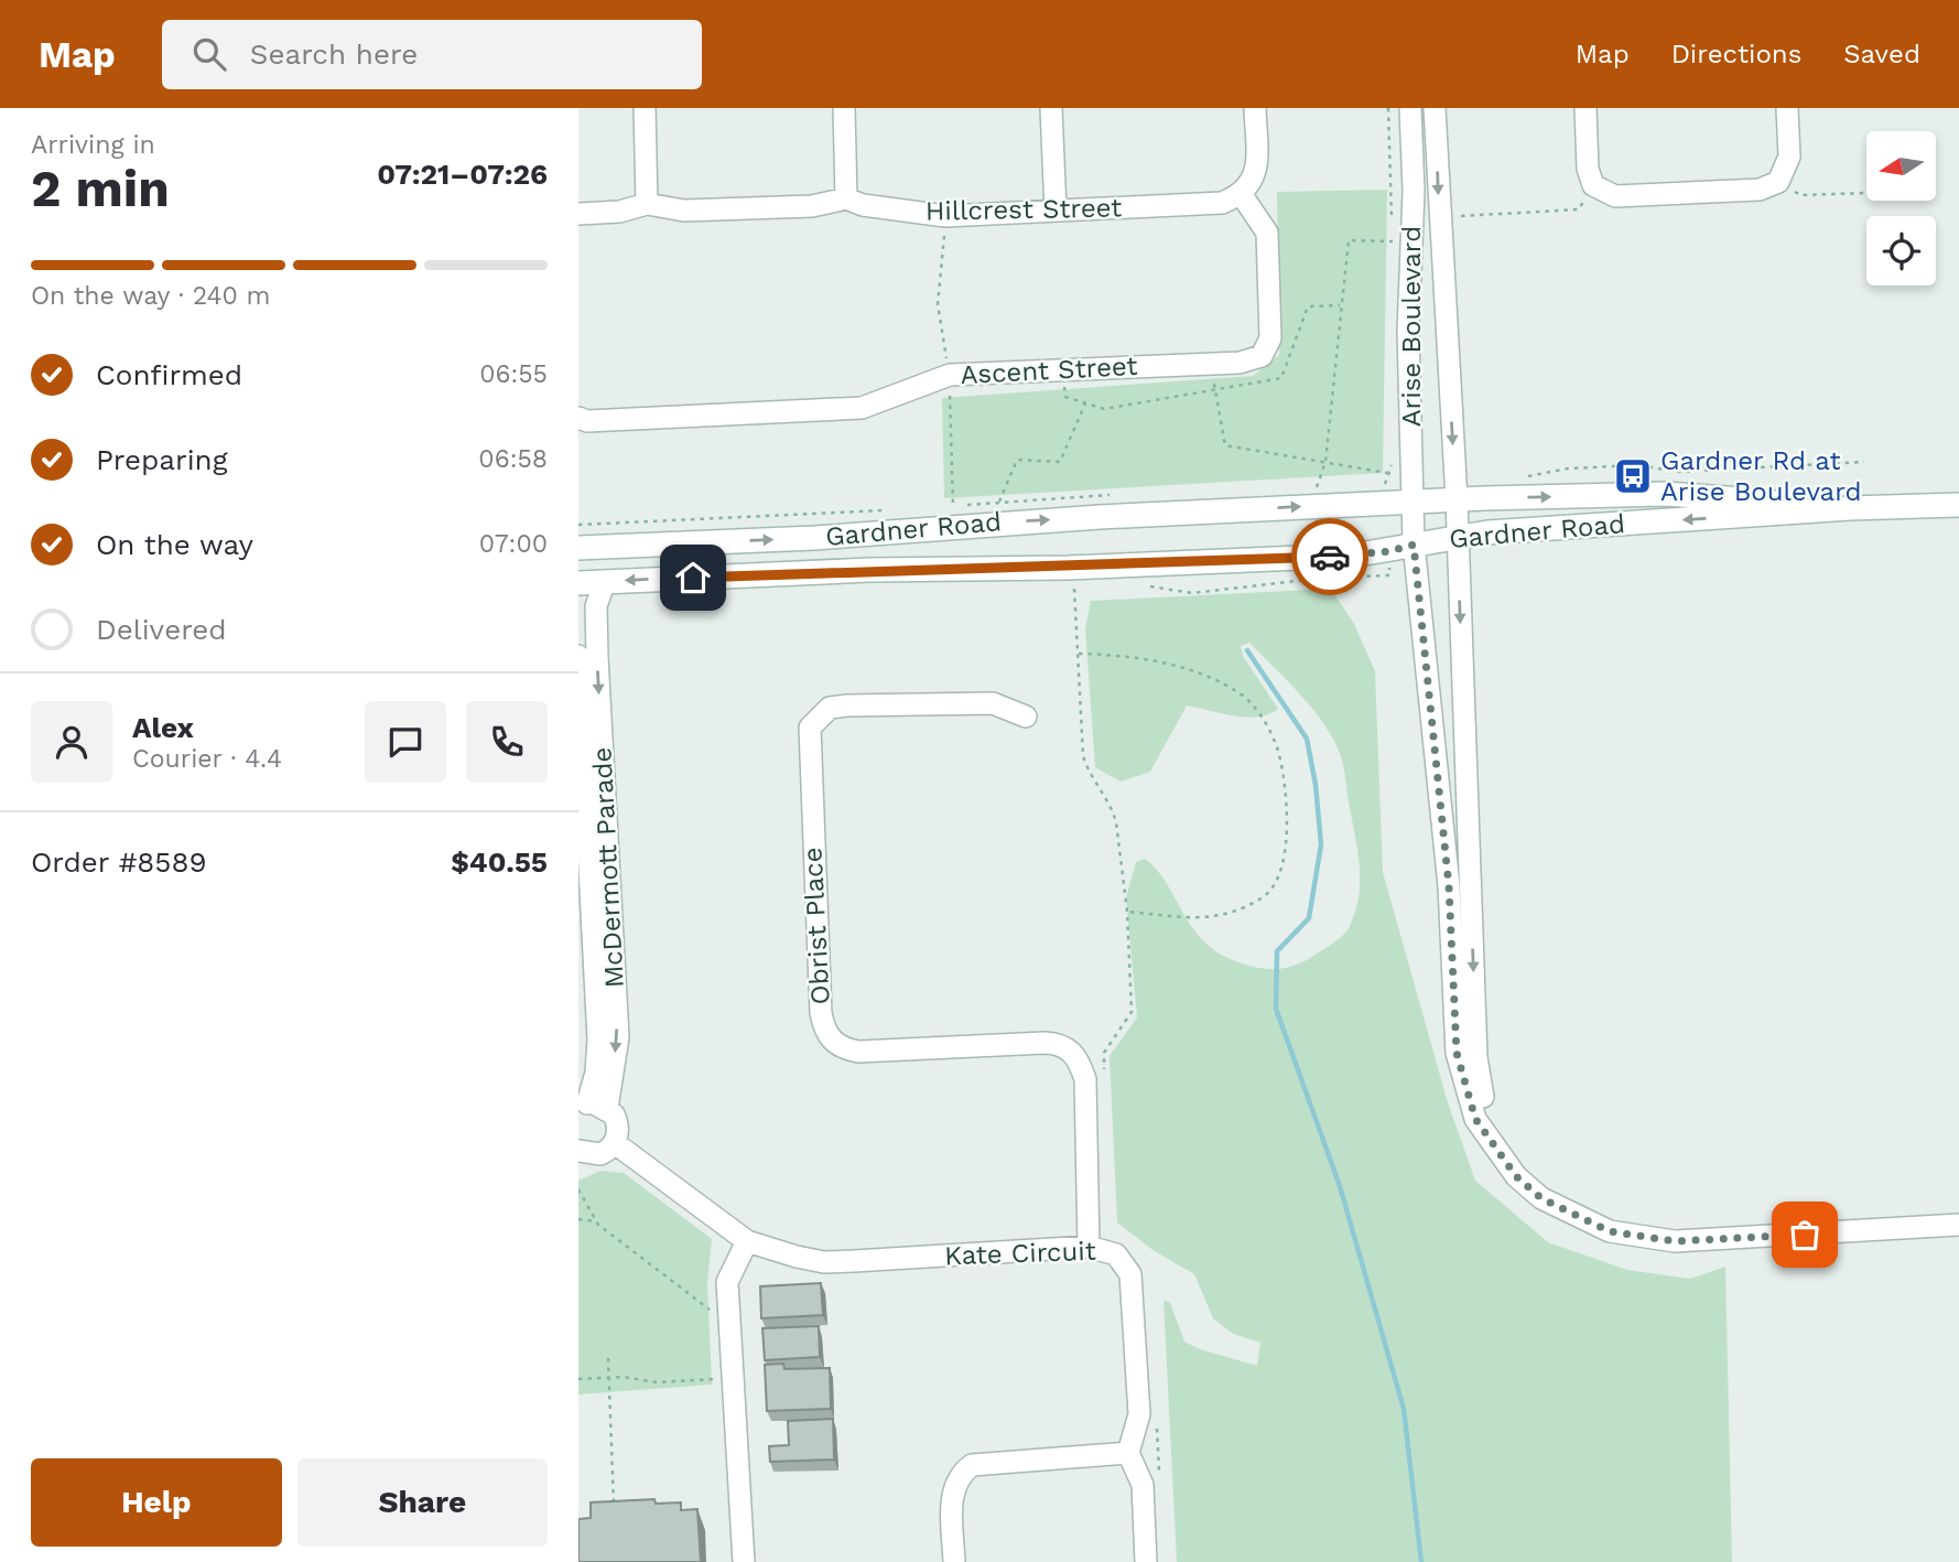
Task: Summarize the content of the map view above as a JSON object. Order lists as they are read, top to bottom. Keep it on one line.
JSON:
{"streets":{"street":["Hillcrest Street","Arise Boulevard","Ascent Street","Gardner Road","McDermott Parade","Obrist Place","Kate Circuit"]},"crossings":[["Hillcrest Street","Ascent Street"],["Arise Boulevard","Gardner Road"],["Gardner Road","McDermott Parade"],["Obrist Place","Kate Circuit"]],"places":{"bus stop":["Gardner Rd at Arise Boulevard"]},"north":"left","page":{"header":"Map","search":"Search here","nav":["Map","Directions","Saved"],"heading":["2 min","Arriving in","07:21–07:26"],"panel":["Alex","Courier · 4.4","Order #8589","$40.55"],"bar":"On the way · 240 m","list":[["Confirmed","06:55"],["Preparing","06:58"],["On the way","07:00"],"Delivered"],"buttons":["Help","Share"]}}
